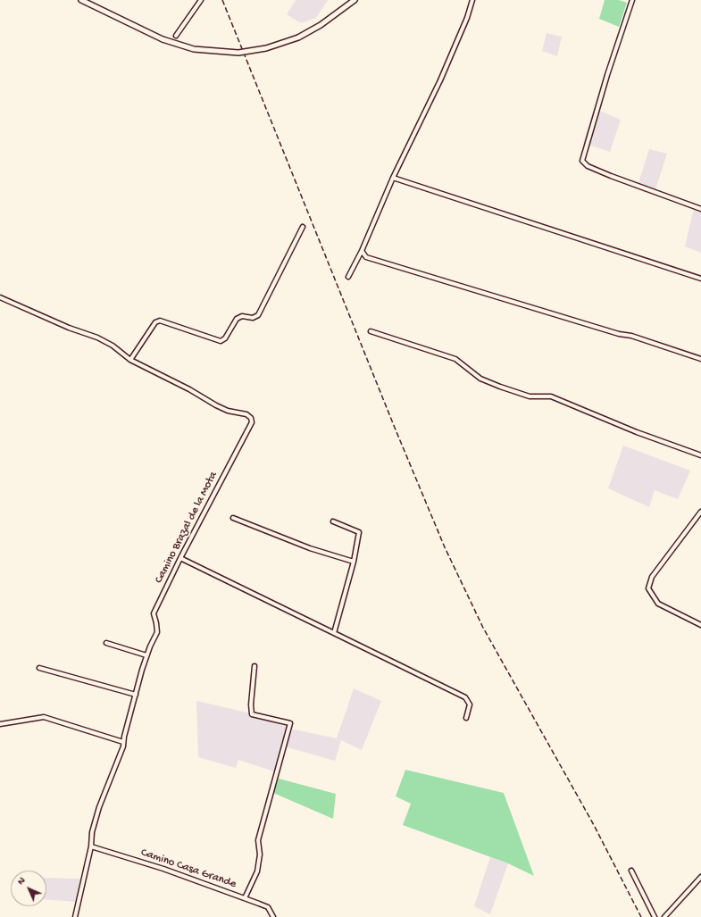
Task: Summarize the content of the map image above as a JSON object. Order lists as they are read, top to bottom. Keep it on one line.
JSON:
{"streets":{"street":["Camino Brazal de la Mota","Camino Casa Grande"]},"crossings":[["Camino Brazal de la Mota","Camino Casa Grande"]],"north":"top left"}
